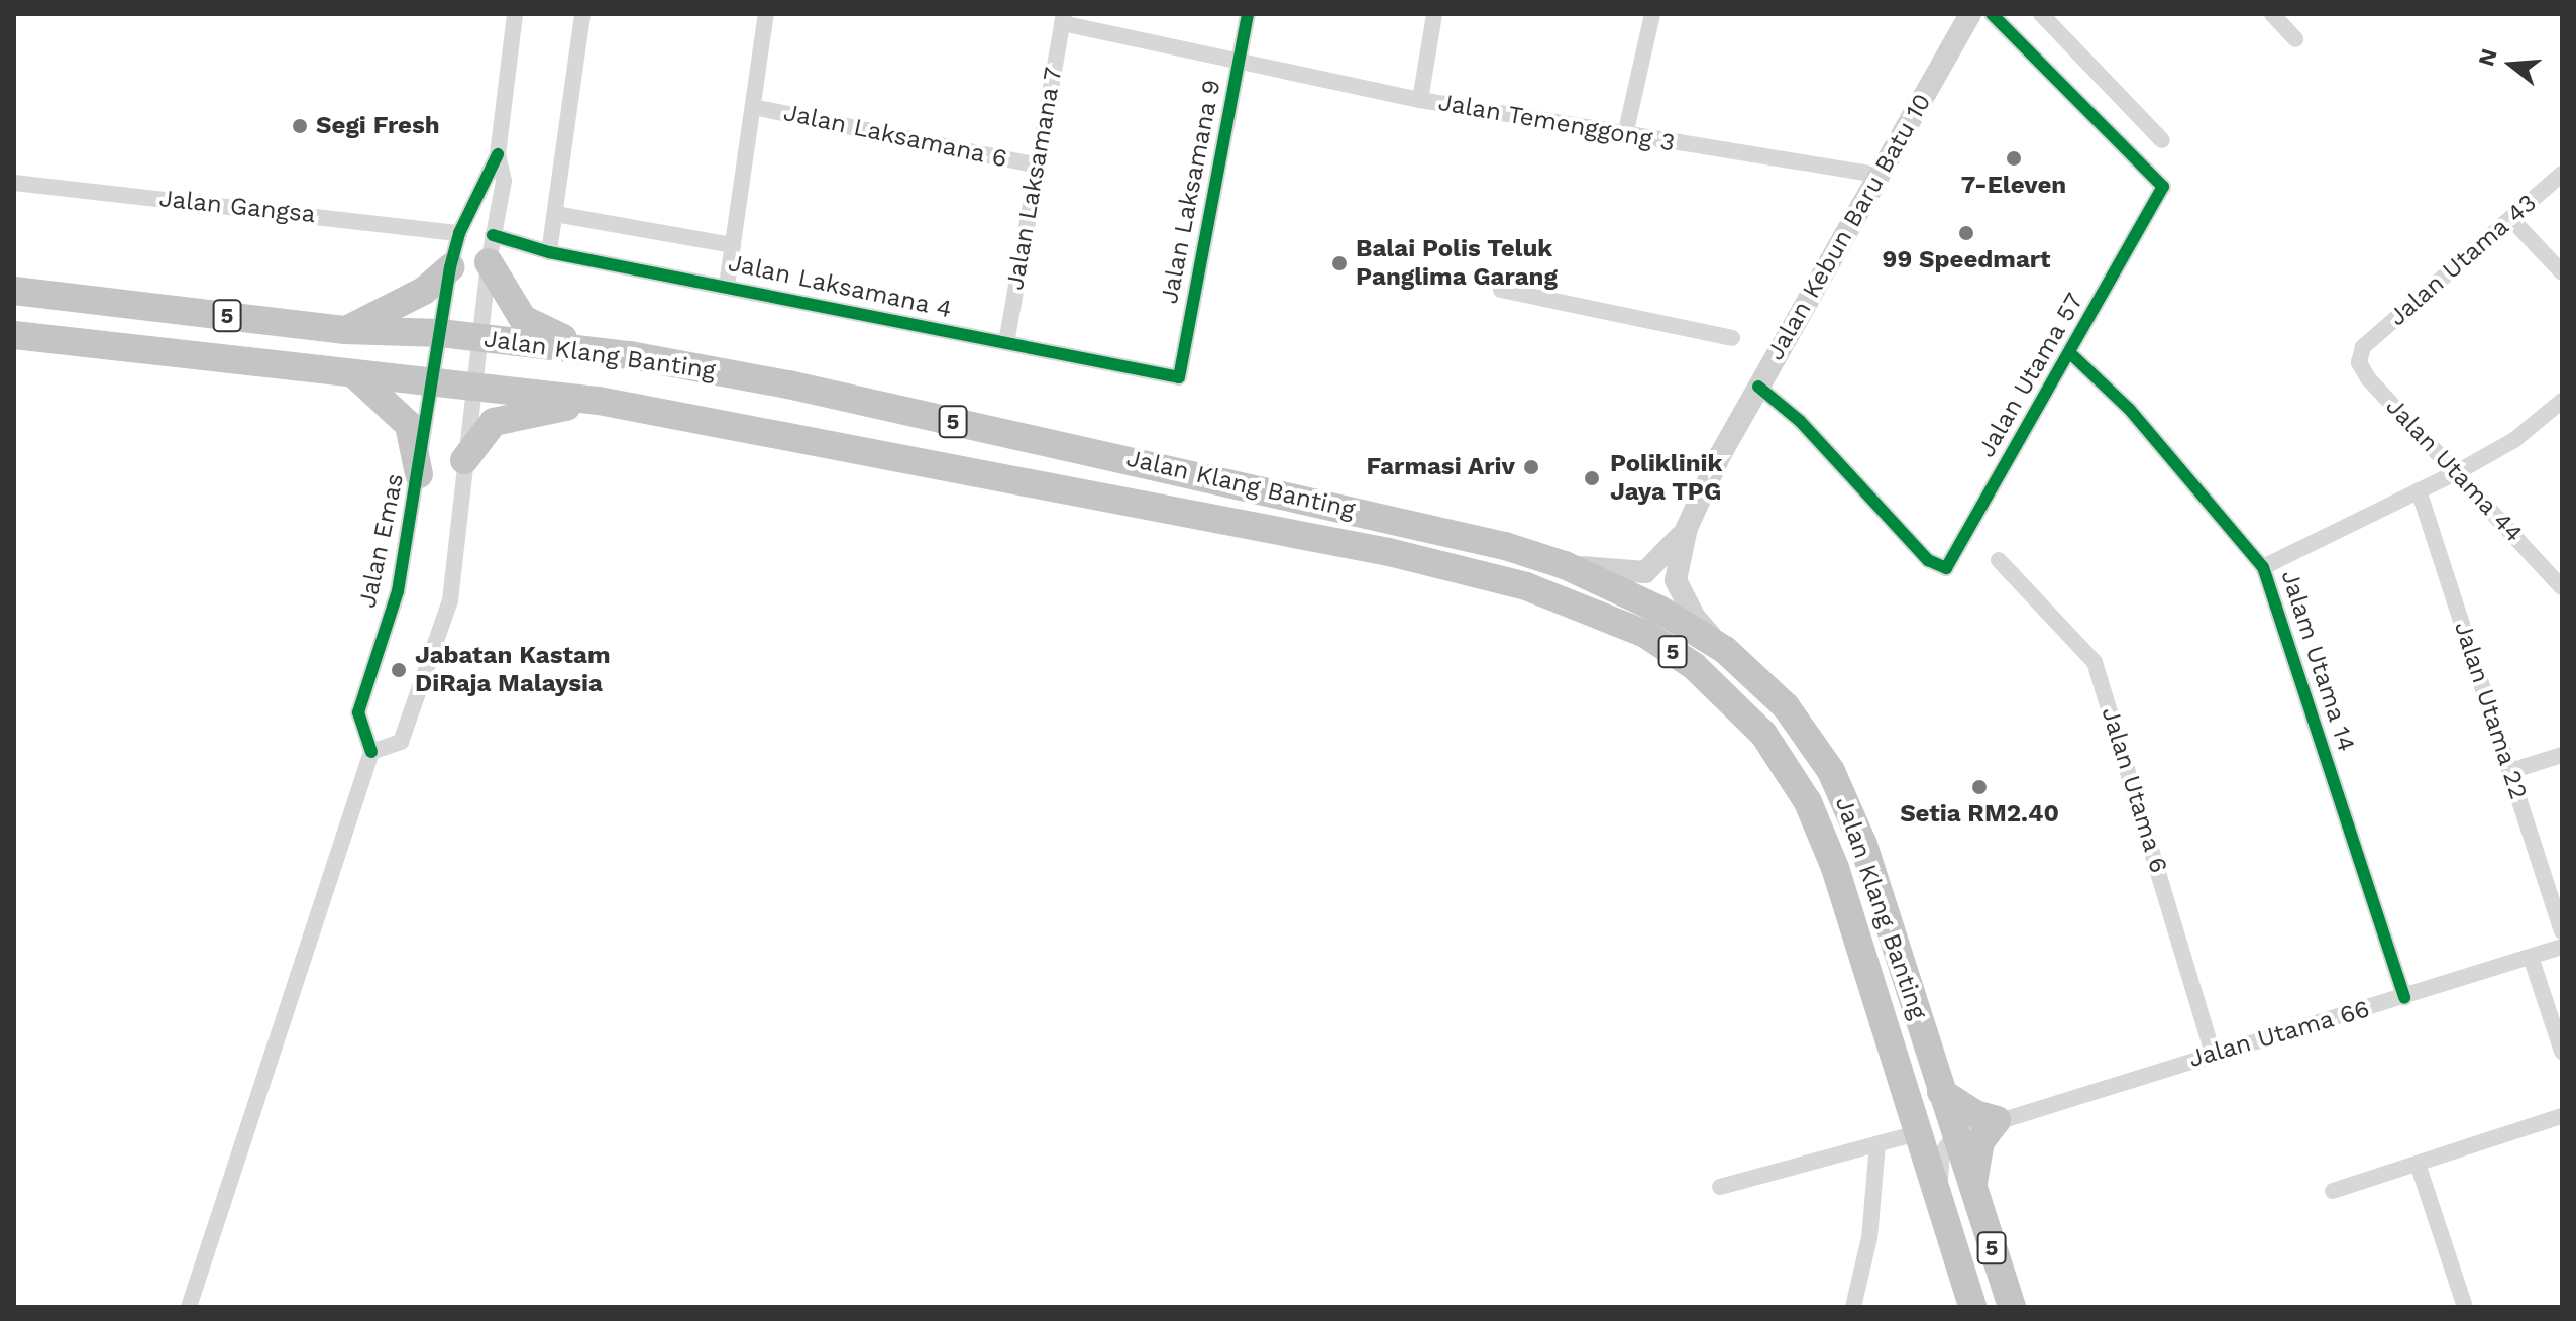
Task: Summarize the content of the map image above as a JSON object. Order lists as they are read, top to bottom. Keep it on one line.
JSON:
{"streets":{"highway":["5","Jalan Klang Banting"],"street":["Jalan Temenggong 3","Jalan Laksamana 6","Jalan Laksamana 7","Jalan Laksamana 9","Jalan Gangsa","Jalan Kebun Baru Batu 10","Jalan Utama 43","Jalan Laksamana 4","Jalan Utama 57","Jalan Utama 44","Jalan Emas","Jalam Utama 14","Jalan Utama 22","Jalan Utama 6","Jalan Utama 66"]},"crossings":[["Jalan Temenggong 3","Jalan Laksamana 7"],["Jalan Temenggong 3","Jalan Laksamana 9"],["Jalan Temenggong 3","Jalan Kebun Baru Batu 10"],["Jalan Laksamana 6","Jalan Laksamana 7"],["Jalan Laksamana 7","Jalan Laksamana 4"],["Jalan Laksamana 9","Jalan Laksamana 4"],["Jalan Gangsa","Jalan Emas"],["Jalan Kebun Baru Batu 10","Jalan Utama 57"],["Jalan Utama 43","Jalan Utama 44"],["Jalan Klang Banting","Jalan Emas"],["Jalan Klang Banting","Jalan Utama 66"],["Jalan Utama 57","Jalam Utama 14"],["Jalam Utama 14","Jalan Utama 66"],["Jalan Utama 6","Jalan Utama 66"]],"places":["Segi Fresh","7-Eleven","99 Speedmart","Balai Polis Teluk Panglima Garang","Farmasi Ariv","Poliklinik Jaya TPG","Jabatan Kastam DiRaja Malaysia","Setia RM2.40"],"north":"left"}
